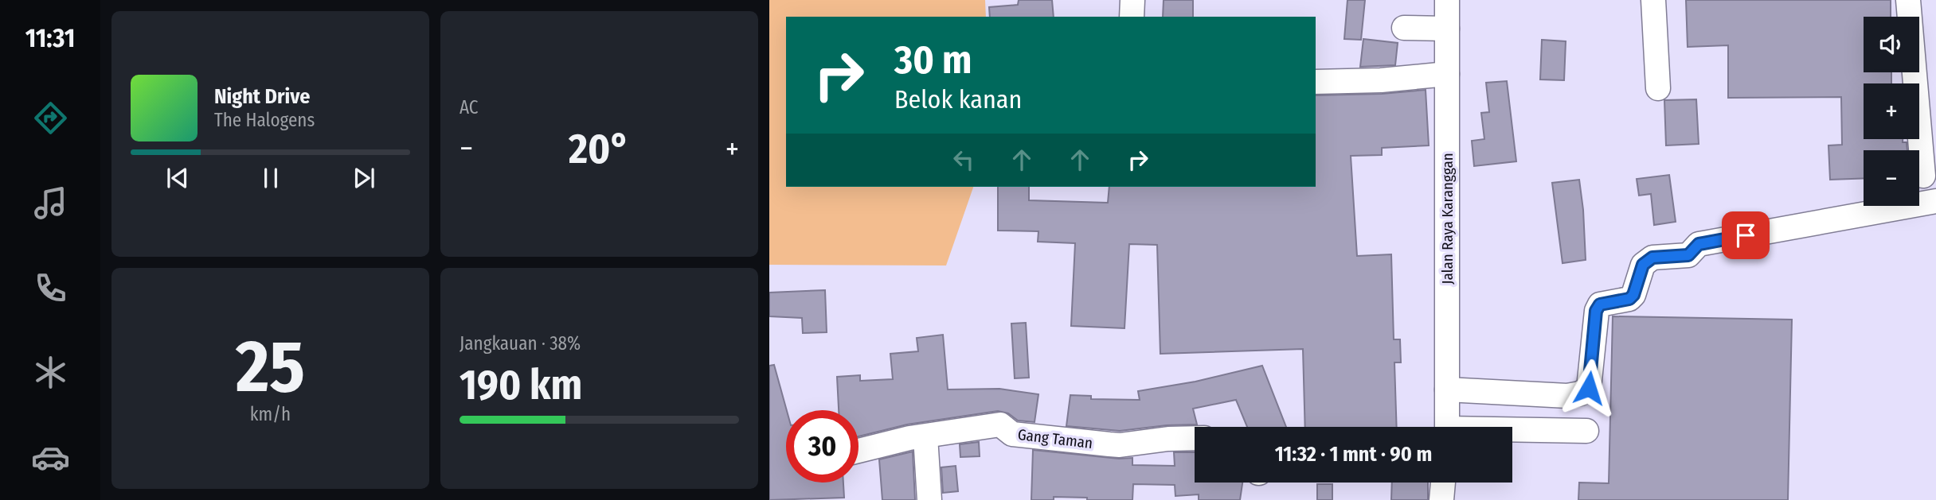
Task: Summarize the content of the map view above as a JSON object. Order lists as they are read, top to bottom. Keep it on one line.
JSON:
{"streets":{"street":["Jalan Raya Karanggan","Gang Taman"]},"page":{"tabs":"11:31","tile":["AC",["25","km/h"],["Jangkauan · 38%","190 km"]],"map_buttons":["+","−"],"turn":["30 m","Belok kanan"],"song":["Night Drive","The Halogens"],"heat":["−","20°","+"],"limit":"30","trip":"11:32 · 1 mnt · 90 m"}}
